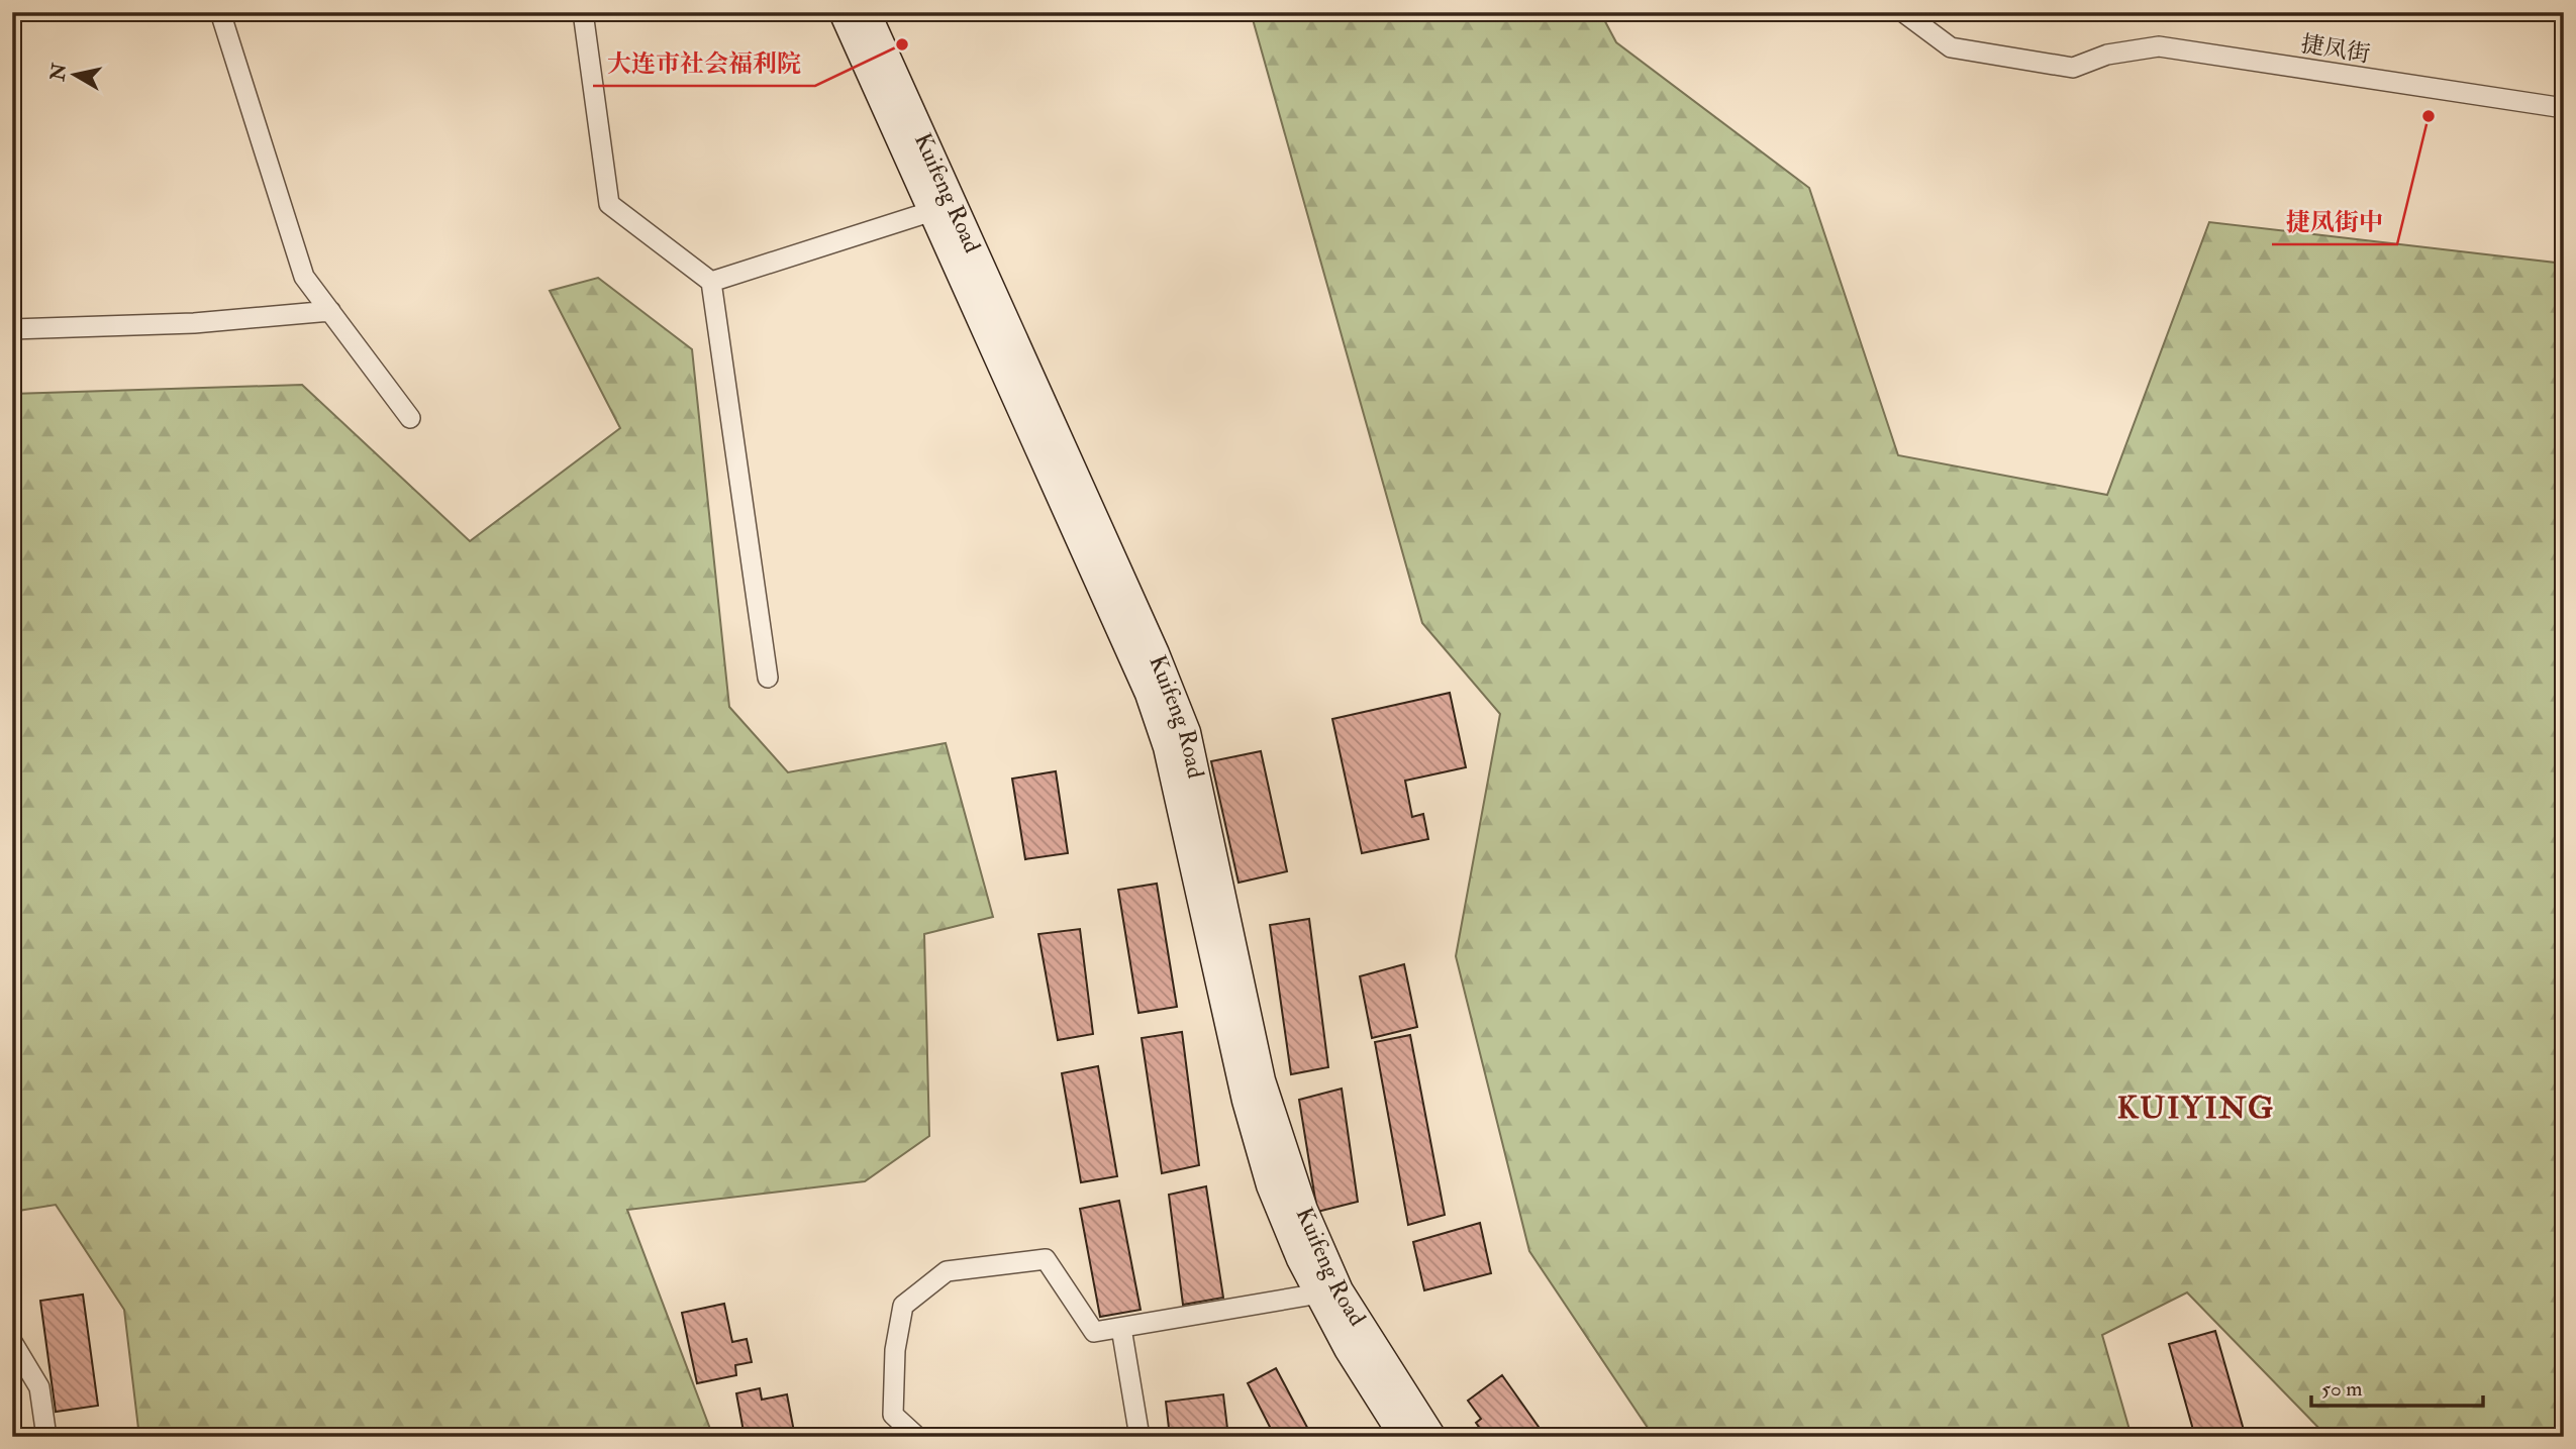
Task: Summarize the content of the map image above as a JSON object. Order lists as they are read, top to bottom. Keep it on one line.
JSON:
{"streets":{"main road":["Kuifeng Road"],"street":["捷凤街"]},"districts":["KUIYING"],"places":["大连市社会福利院","捷凤街中"],"scale_bar":"50 m","north":"left"}
